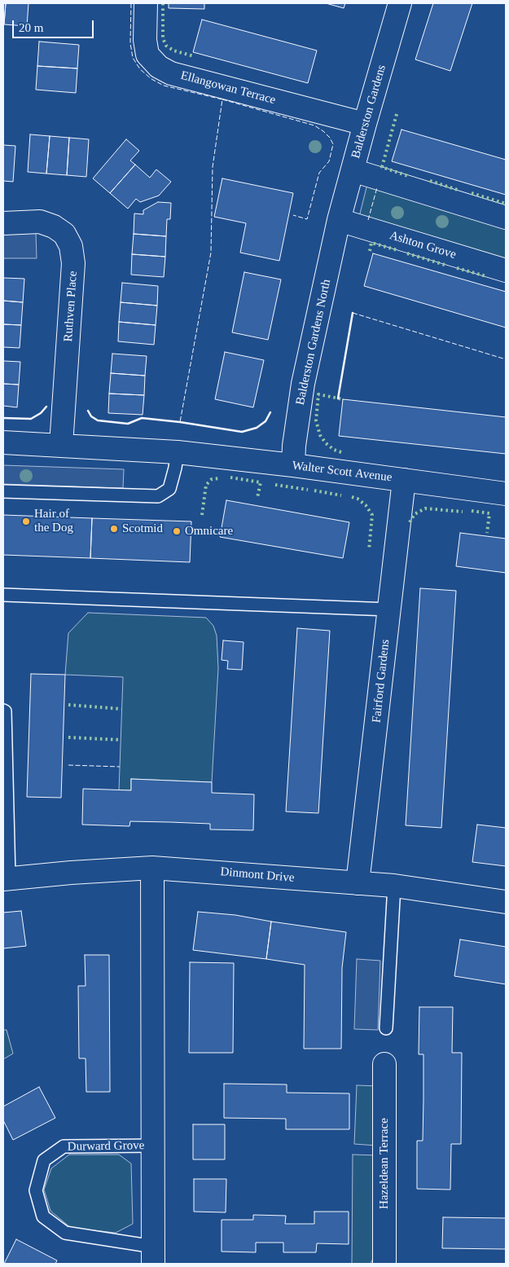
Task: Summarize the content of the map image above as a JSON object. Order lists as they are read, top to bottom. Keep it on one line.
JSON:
{"streets":{"street":["Ellangowan Terrace","Balderston Gardens","Ashton Grove","Ruthven Place","Balderston Gardens North","Walter Scott Avenue","Fairford Gardens","Dinmont Drive","Durward Grove","Hazeldean Terrace"]},"crossings":[["Ellangowan Terrace","Balderston Gardens"],["Balderston Gardens","Ashton Grove"],["Balderston Gardens","Balderston Gardens North"],["Ashton Grove","Balderston Gardens North"],["Ruthven Place","Walter Scott Avenue"],["Balderston Gardens North","Walter Scott Avenue"],["Walter Scott Avenue","Fairford Gardens"],["Fairford Gardens","Dinmont Drive"],["Dinmont Drive","Durward Grove"]],"places":["Hair of the Dog","Scotmid","Omnicare"],"scale_bar":"20 m"}
